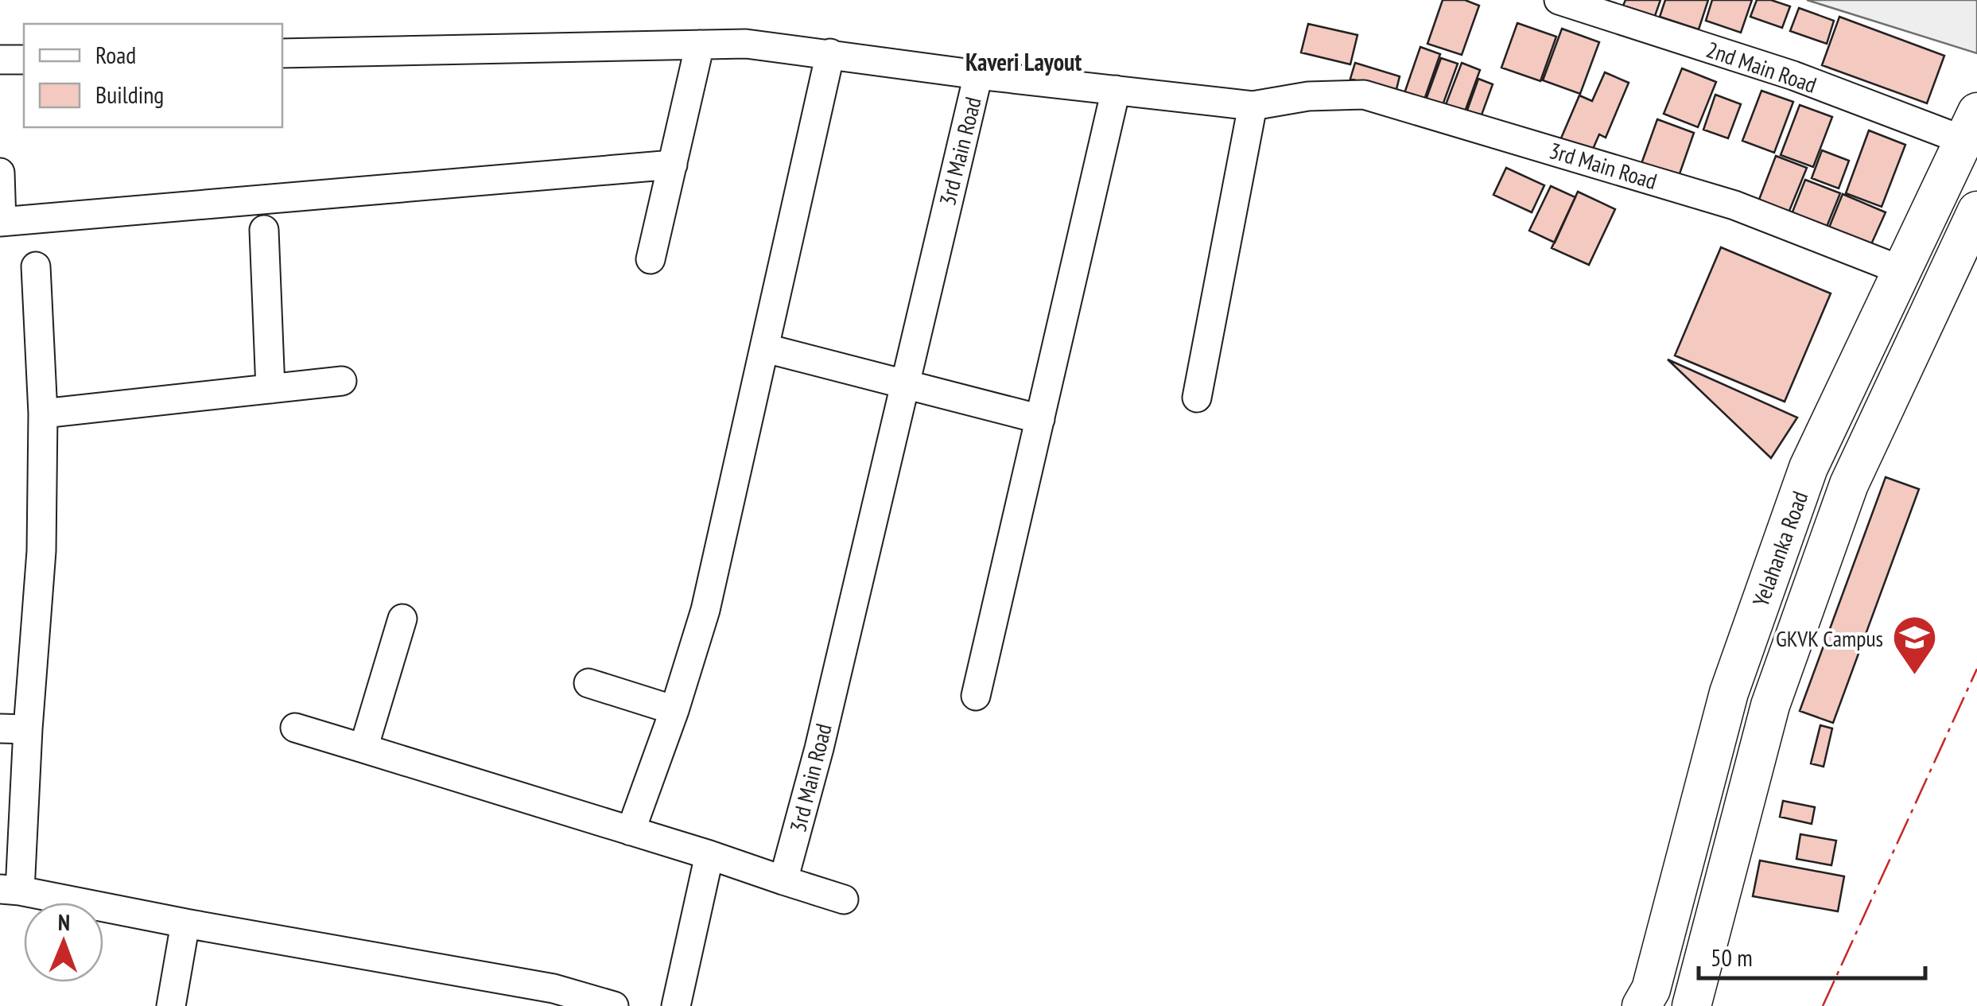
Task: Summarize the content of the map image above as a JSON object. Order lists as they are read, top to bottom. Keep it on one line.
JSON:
{"streets":{"main road":["Yelahanka Road"],"street":["2nd Main Road","3rd Main Road"]},"crossings":[["2nd Main Road","Yelahanka Road"],["3rd Main Road","Yelahanka Road"]],"districts":["Kaveri Layout"],"places":{"school or university":["GKVK Campus"]},"legend":["Road","Building"],"scale_bar":"50 m","north":"top"}
